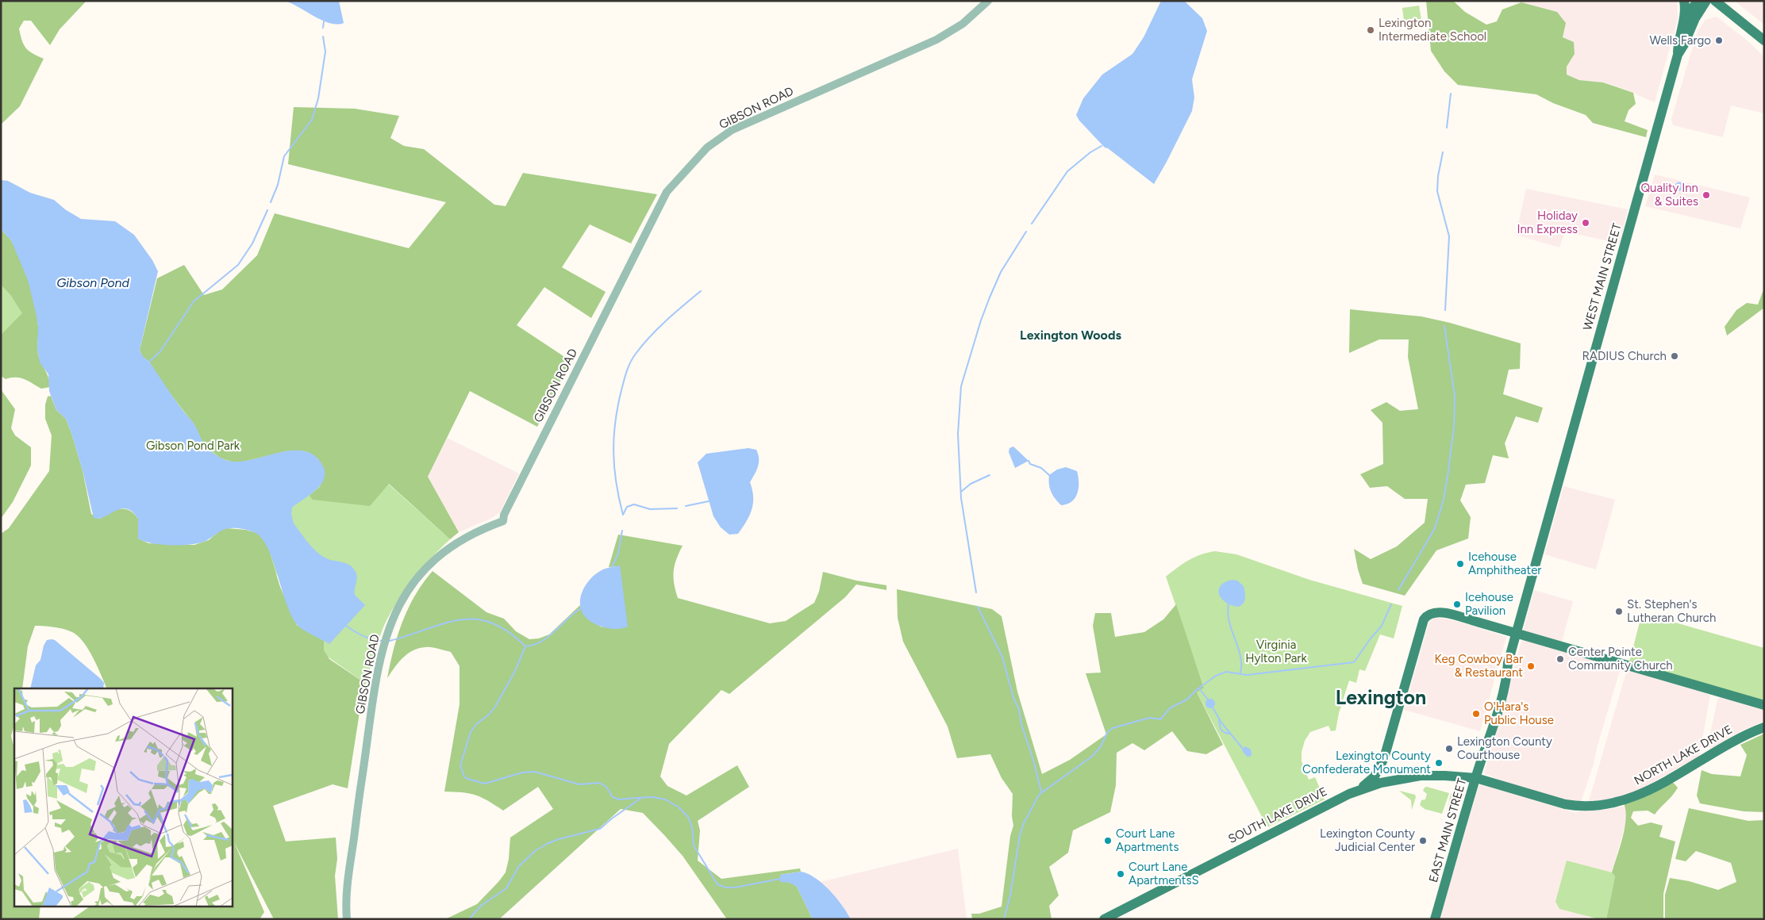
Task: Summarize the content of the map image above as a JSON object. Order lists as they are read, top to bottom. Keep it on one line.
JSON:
{"streets":{"main road":["WEST MAIN STREET","NORTH LAKE DRIVE","SOUTH LAKE DRIVE","EAST MAIN STREET"],"street":["GIBSON ROAD"]},"crossings":[["WEST MAIN STREET","EAST MAIN STREET"],["NORTH LAKE DRIVE","SOUTH LAKE DRIVE"],["NORTH LAKE DRIVE","EAST MAIN STREET"],["SOUTH LAKE DRIVE","EAST MAIN STREET"]],"districts":["Lexington Woods","Lexington"],"water":["Gibson Pond"],"parks":["Gibson Pond Park","Virginia Hylton Park"],"places":["Lexington Intermediate School","Wells Fargo","Quality Inn & Suites","Holiday Inn Express","RADIUS Church","Icehouse Amphitheater","Icehouse Pavilion","St. Stephen's Lutheran Church","Center Pointe Community Church","Keg Cowboy Bar & Restaurant","O'Hara's Public House","Lexington County Courthouse","Lexington County Confederate Monument","Court Lane Apartments","Lexington County Judicial Center","Court Lane ApartmentsS"]}
